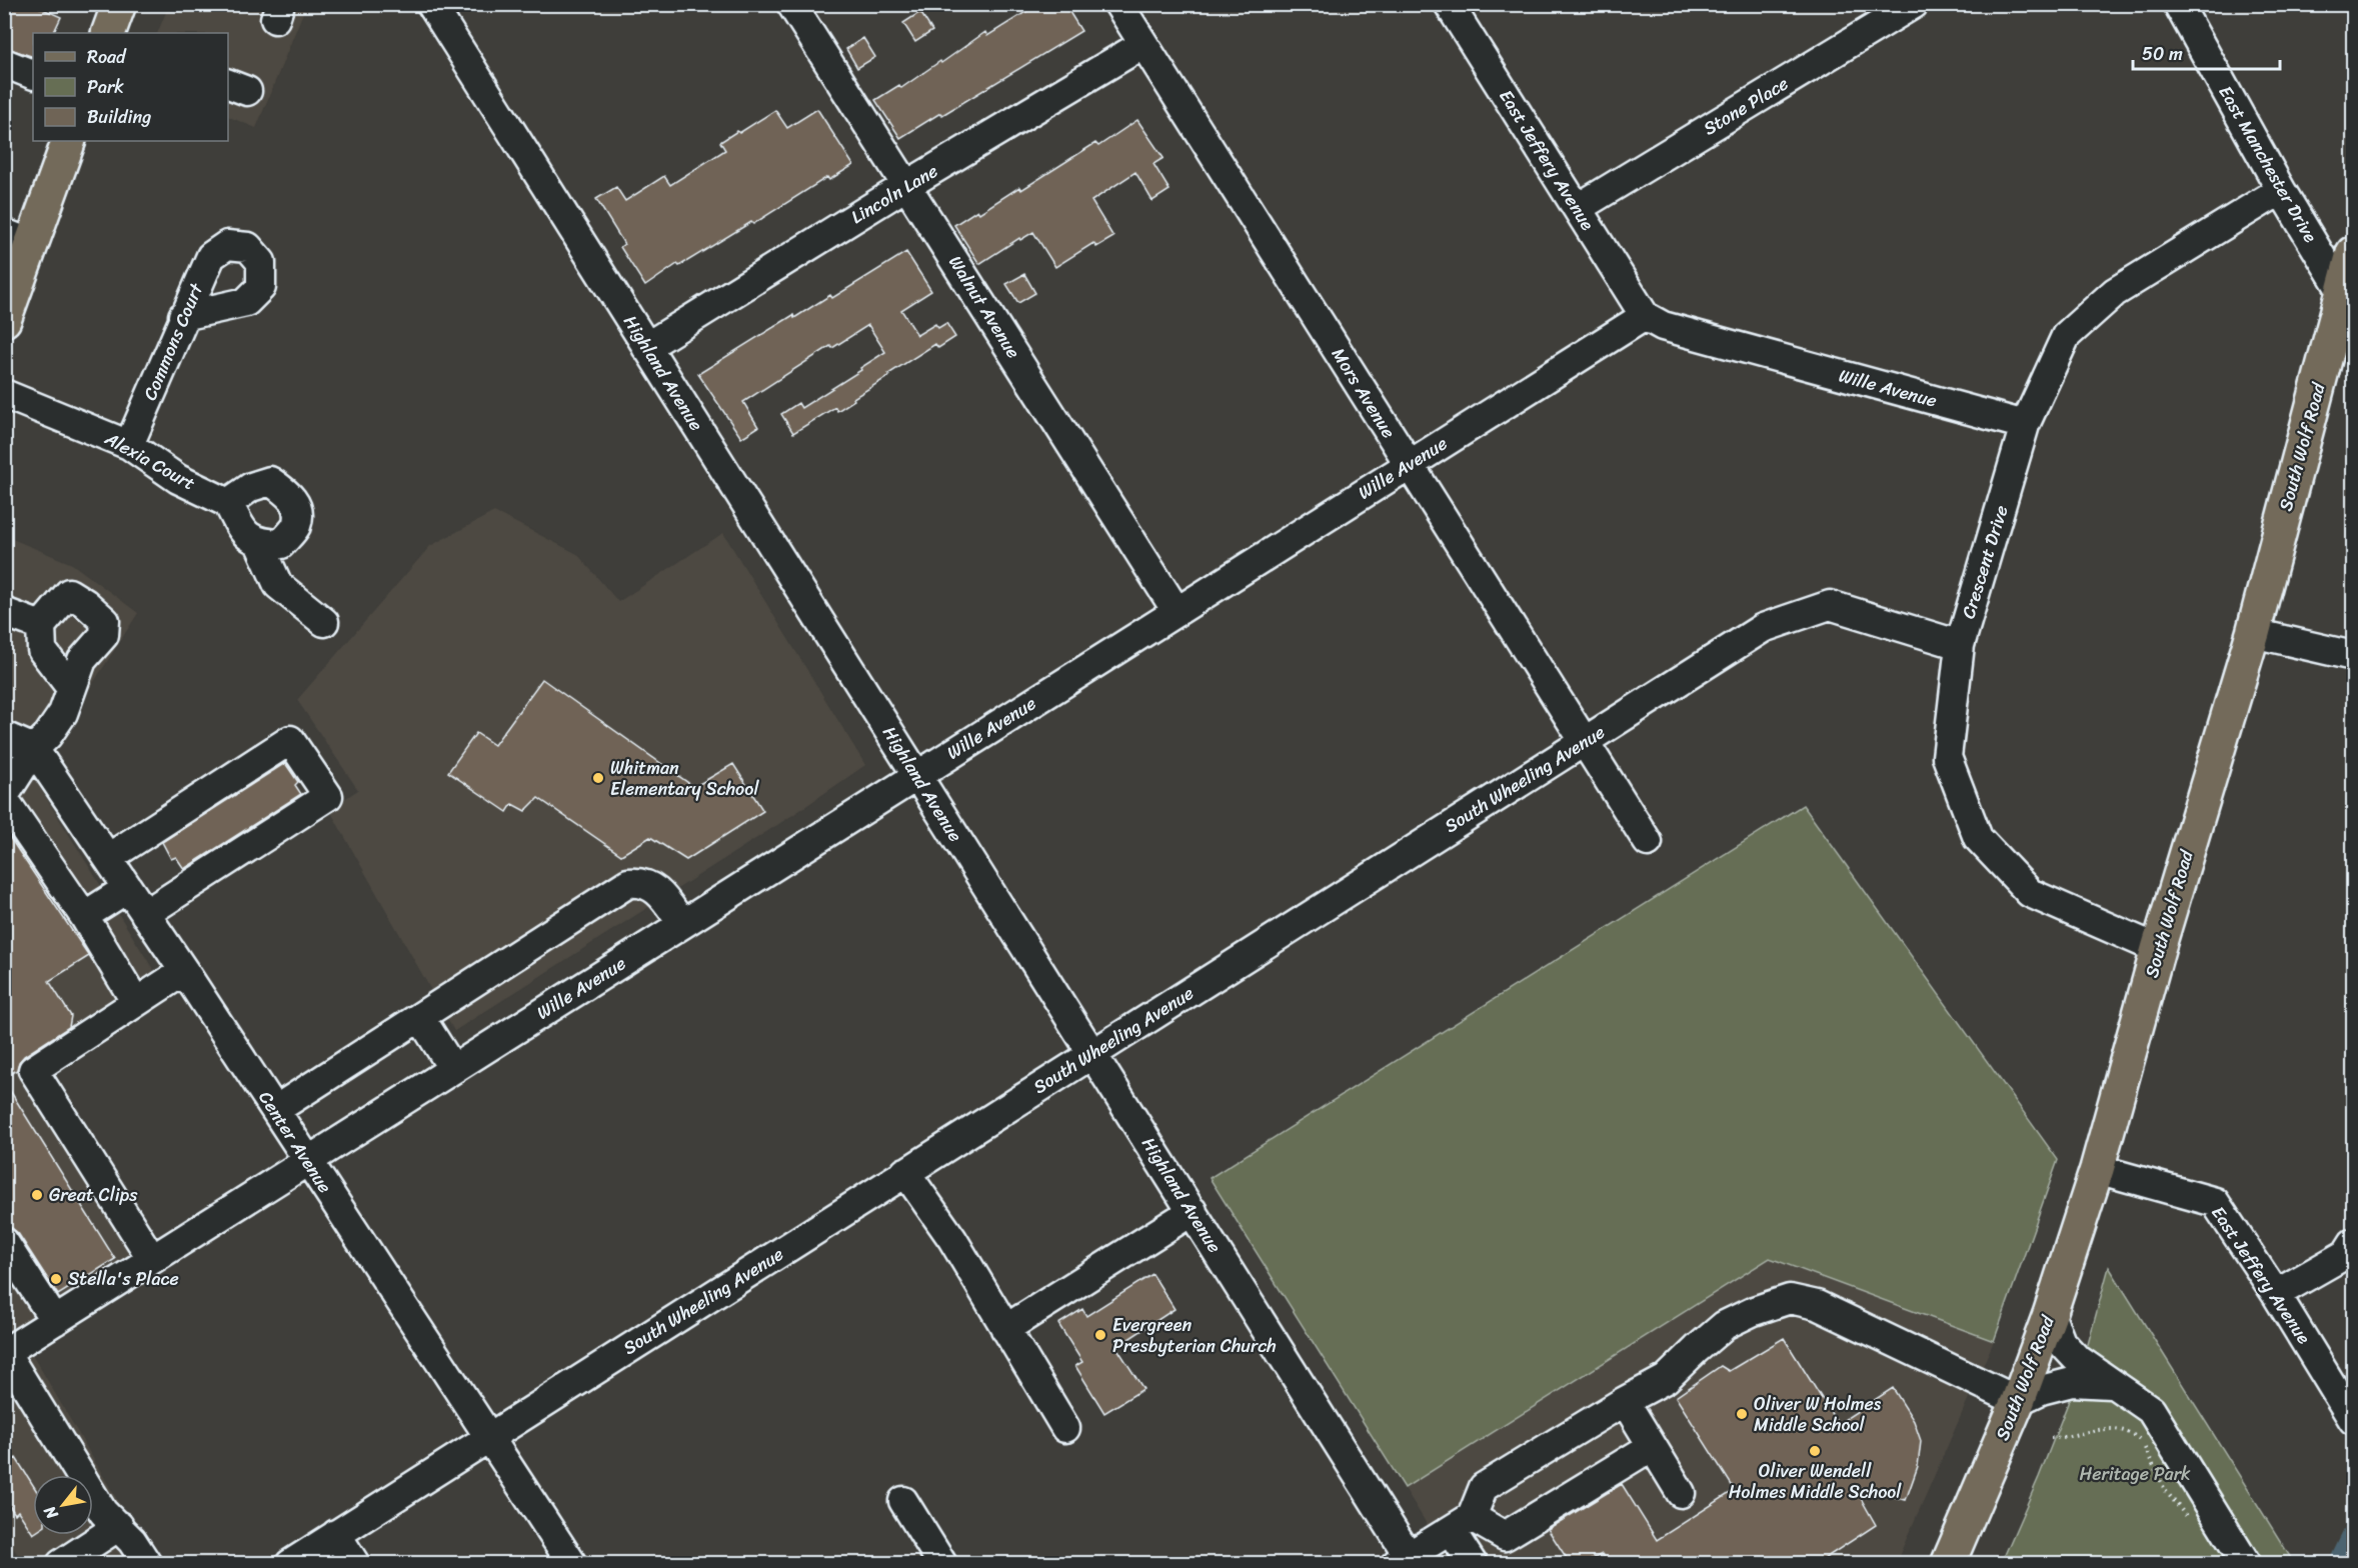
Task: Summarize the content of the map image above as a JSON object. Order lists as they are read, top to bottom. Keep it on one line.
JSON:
{"streets":{"main road":["South Wolf Road"],"street":["Stone Place","East Jeffery Avenue","East Manchester Drive","Lincoln Lane","Walnut Avenue","Commons Court","Highland Avenue","Wille Avenue","Mors Avenue","Alexia Court","Crescent Drive","South Wheeling Avenue","Center Avenue"]},"crossings":[["Stone Place","East Jeffery Avenue"],["East Jeffery Avenue","Wille Avenue"],["East Jeffery Avenue","South Wolf Road"],["East Manchester Drive","South Wolf Road"],["East Manchester Drive","Crescent Drive"],["Lincoln Lane","Walnut Avenue"],["Lincoln Lane","Highland Avenue"],["Lincoln Lane","Mors Avenue"],["Walnut Avenue","Wille Avenue"],["Commons Court","Alexia Court"],["Highland Avenue","Wille Avenue"],["Highland Avenue","South Wheeling Avenue"],["Wille Avenue","Mors Avenue"],["Wille Avenue","Crescent Drive"],["Wille Avenue","Center Avenue"],["Mors Avenue","South Wheeling Avenue"],["South Wolf Road","Crescent Drive"],["Crescent Drive","South Wheeling Avenue"],["South Wheeling Avenue","Center Avenue"]],"parks":["Heritage Park"],"places":["Whitman Elementary School","Great Clips","Stella's Place","Evergreen Presbyterian Church","Oliver W Holmes Middle School","Oliver Wendell Holmes Middle School"],"legend":["Road","Park","Building"],"scale_bar":"50 m","north":"bottom left"}
